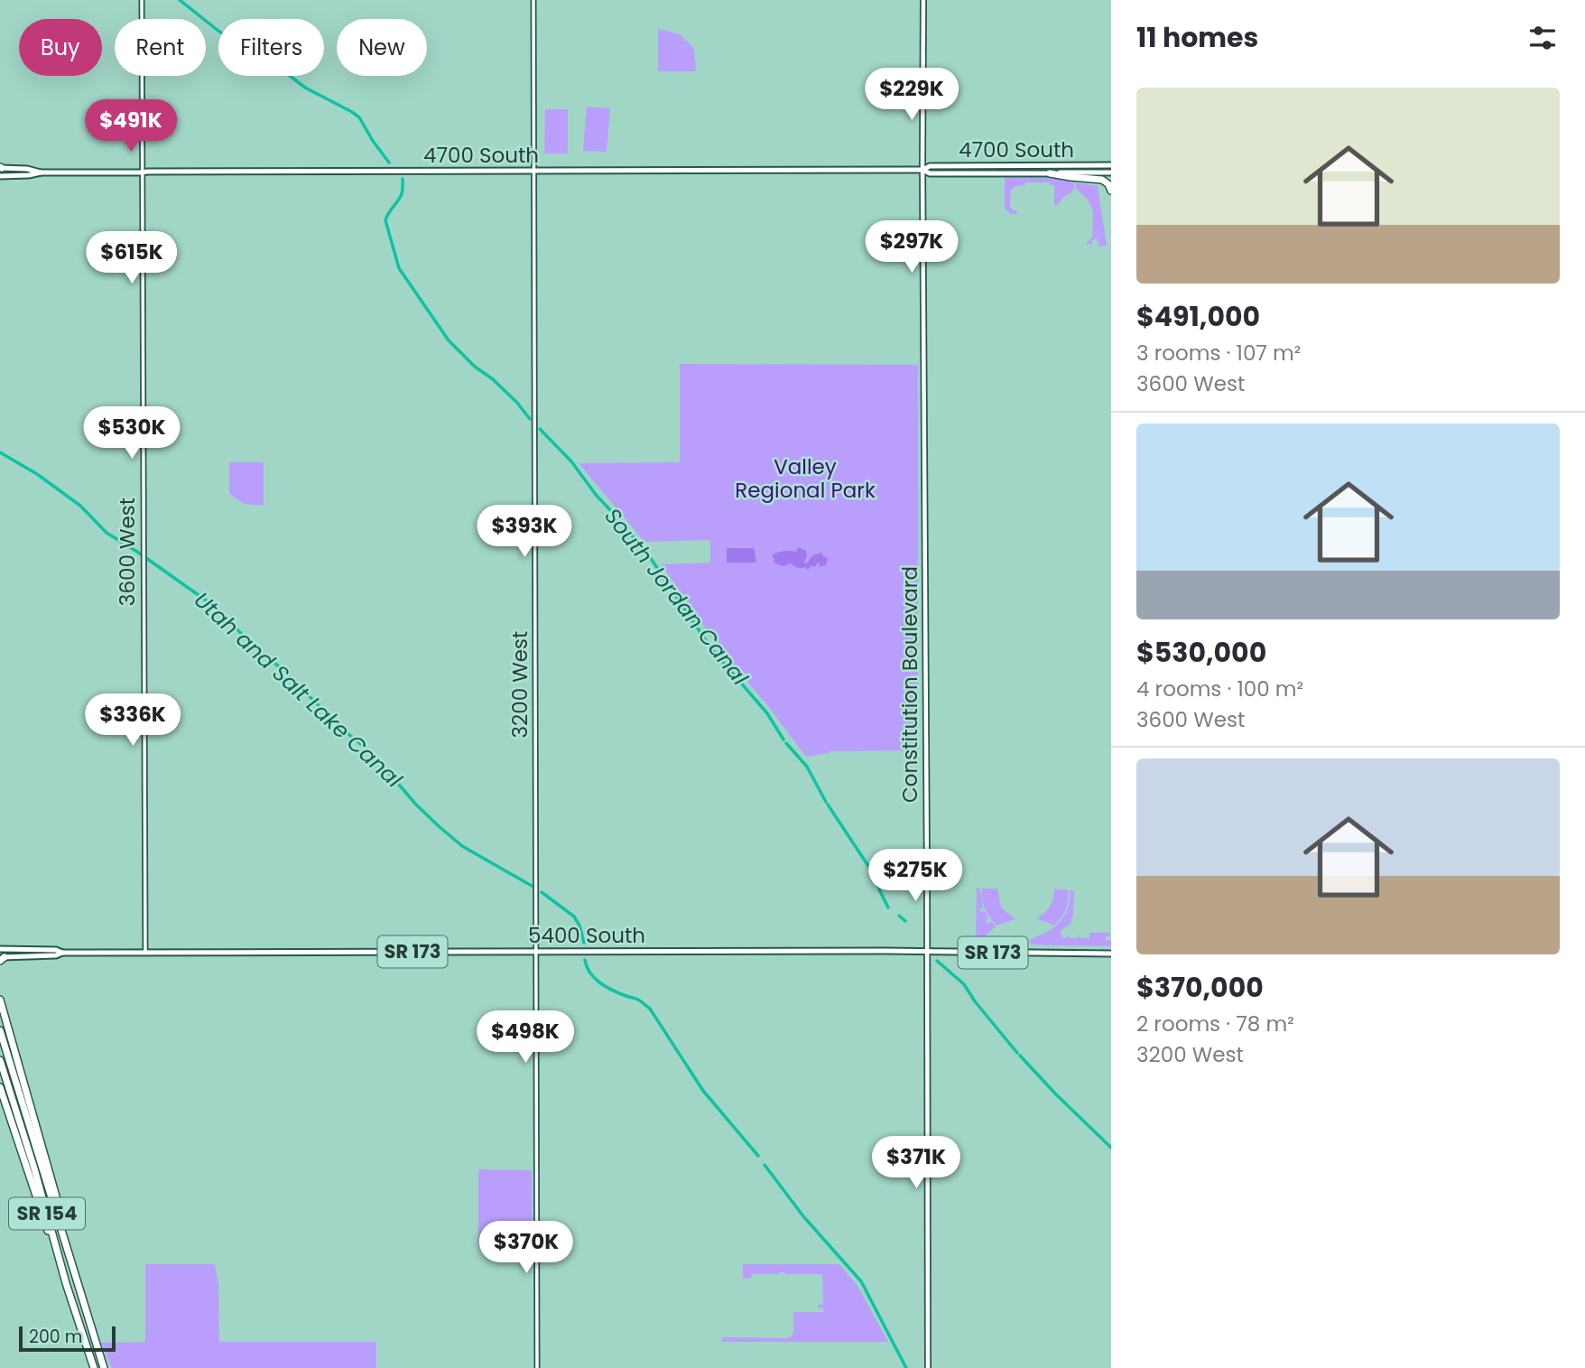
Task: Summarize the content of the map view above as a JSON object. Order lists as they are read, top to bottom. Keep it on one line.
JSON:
{"streets":{"highway":["SR 154"],"main road":["4700 South","Constitution Boulevard","5400 South","SR 173"],"street":["3600 West","3200 West"]},"crossings":[["4700 South","3600 West"],["4700 South","3200 West"],["4700 South","Constitution Boulevard"],["3600 West","5400 South"],["3200 West","5400 South"],["Constitution Boulevard","5400 South"]],"water":["South Jordan Canal","Utah and Salt Lake Canal"],"parks":["Valley Regional Park"],"scale_bar":"200 m","page":{"heading":"11 homes","chip":["Buy","Rent","Filters","New"],"price":["$229K","$491K","$297K","$615K","$530K","$393K","$336K","$275K","$498K","$371K","$370K"],"list":[{"name":"$491,000","note":"3 rooms · 107 m² · 3600 West"},{"name":"$530,000","note":"4 rooms · 100 m² · 3600 West"},{"name":"$370,000","note":"2 rooms · 78 m² · 3200 West"}],"scale":"200 m"}}
